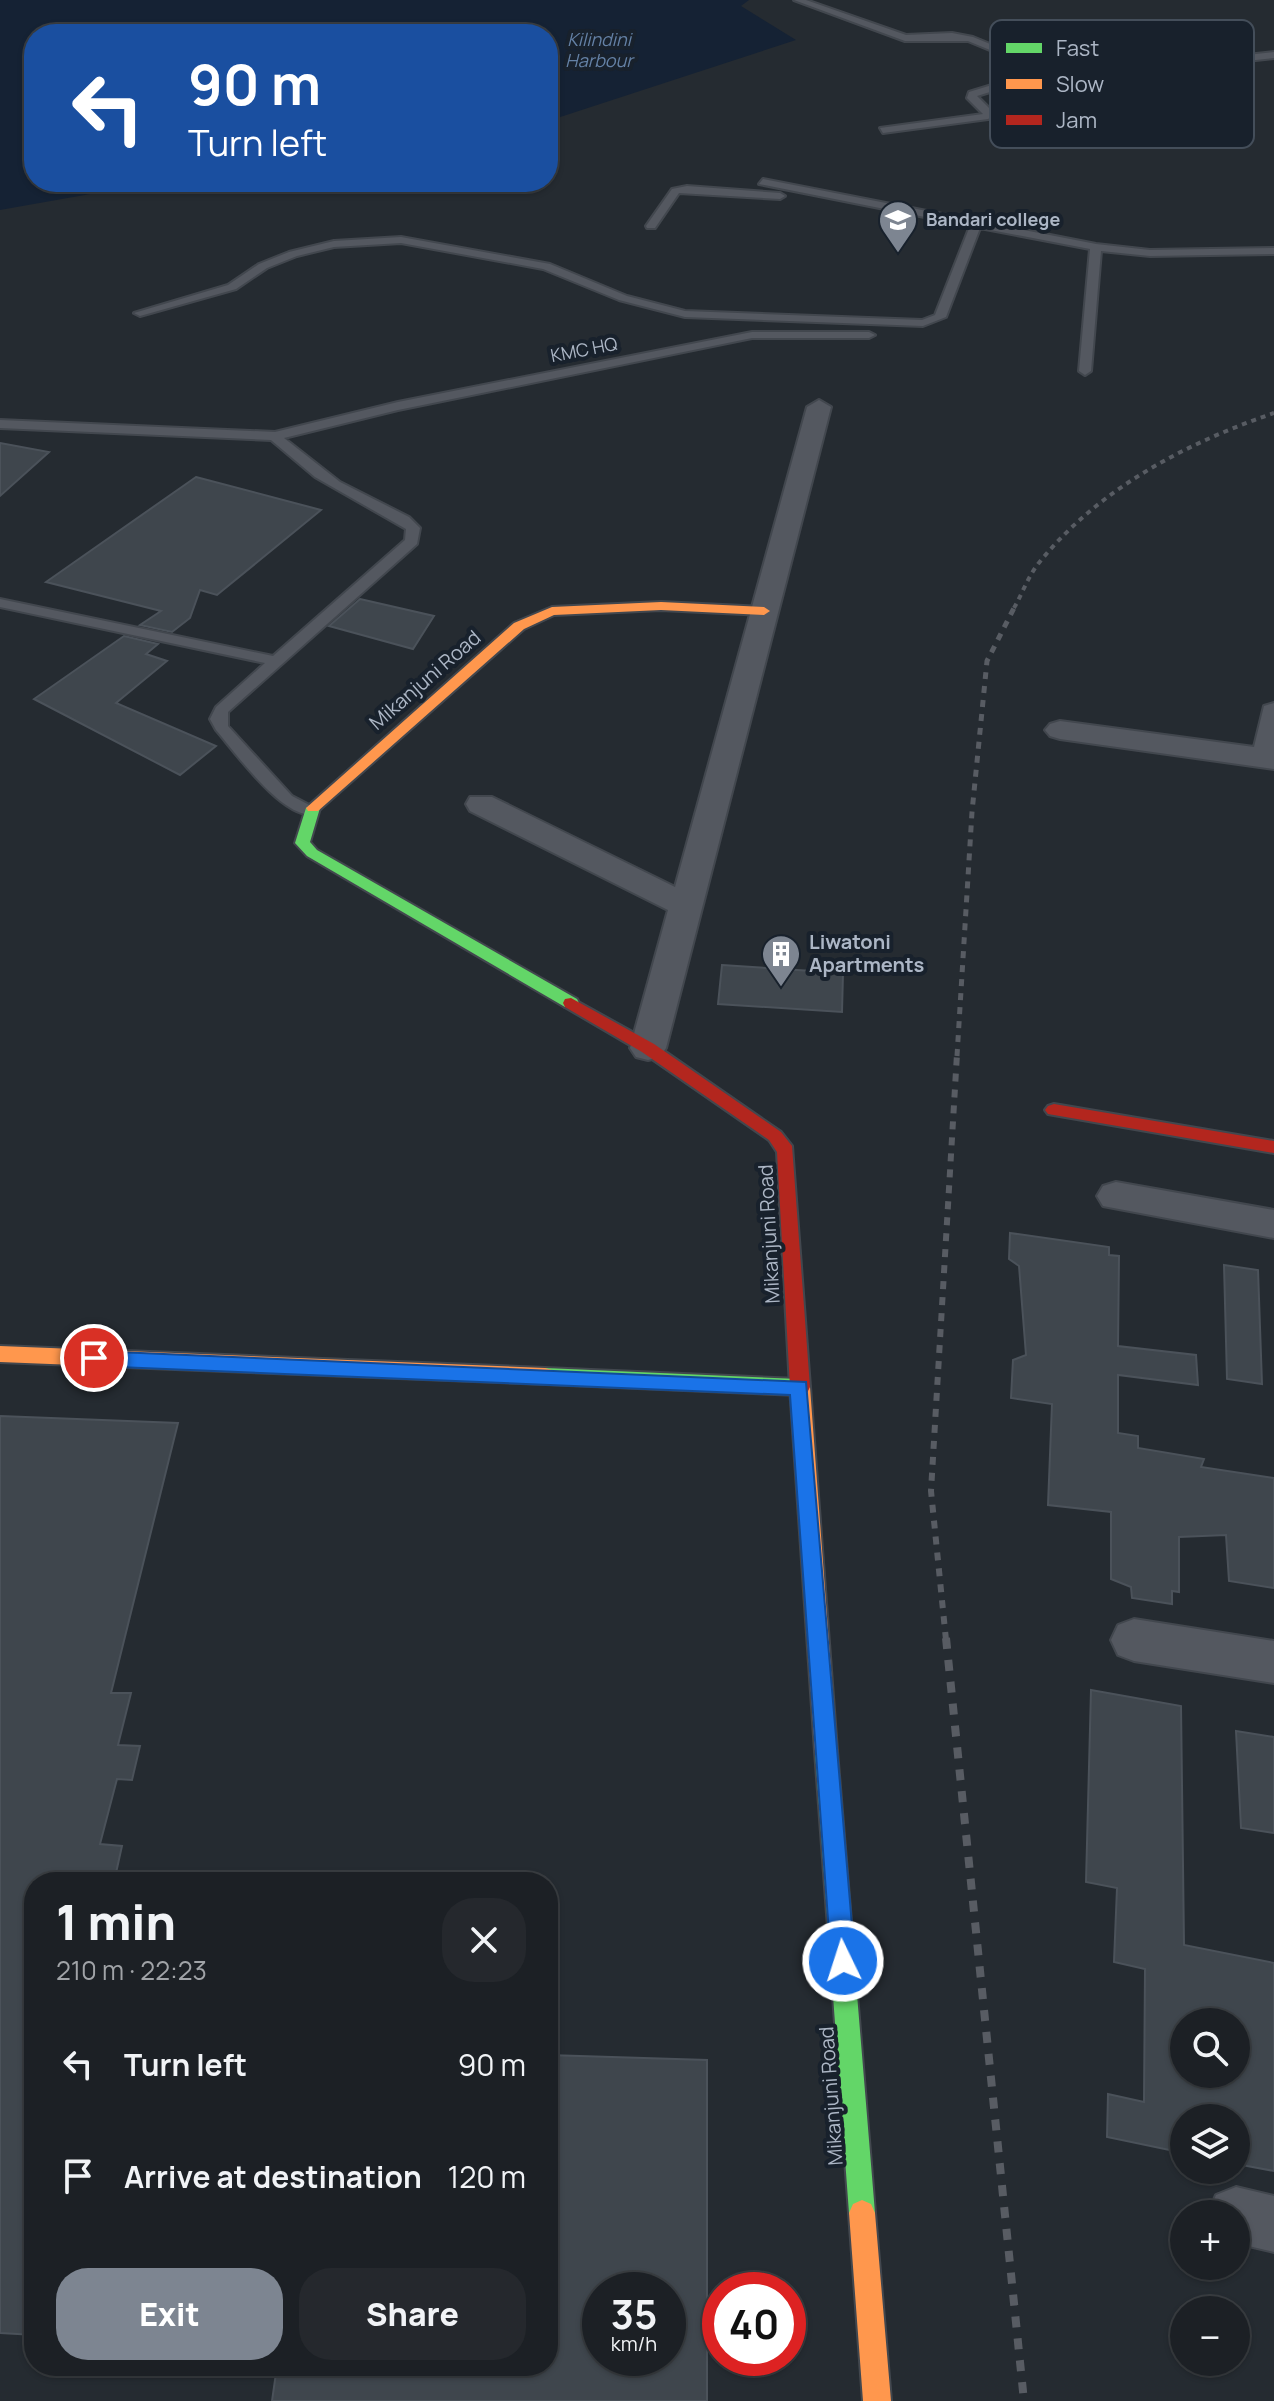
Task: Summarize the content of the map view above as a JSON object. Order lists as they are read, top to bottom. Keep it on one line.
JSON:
{"streets":{"street":["Mikanjuni Road"],"lane":["KMC HQ"]},"water":["Kilindini Harbour"],"places":{"school or university":["Bandari college"],"building":["Liwatoni Apartments"]},"legend":["Fast","Slow","Jam"],"page":{"turn":["90 m","Turn left"],"heading":["1 min","210 m · 22:23"],"map_buttons":["+","−"],"list":[{"name":"Turn left","value":"90 m"},{"name":"Arrive at destination","value":"120 m"}],"buttons":["Exit","Share"],"speed":"35 km/h","limit":"40"}}
